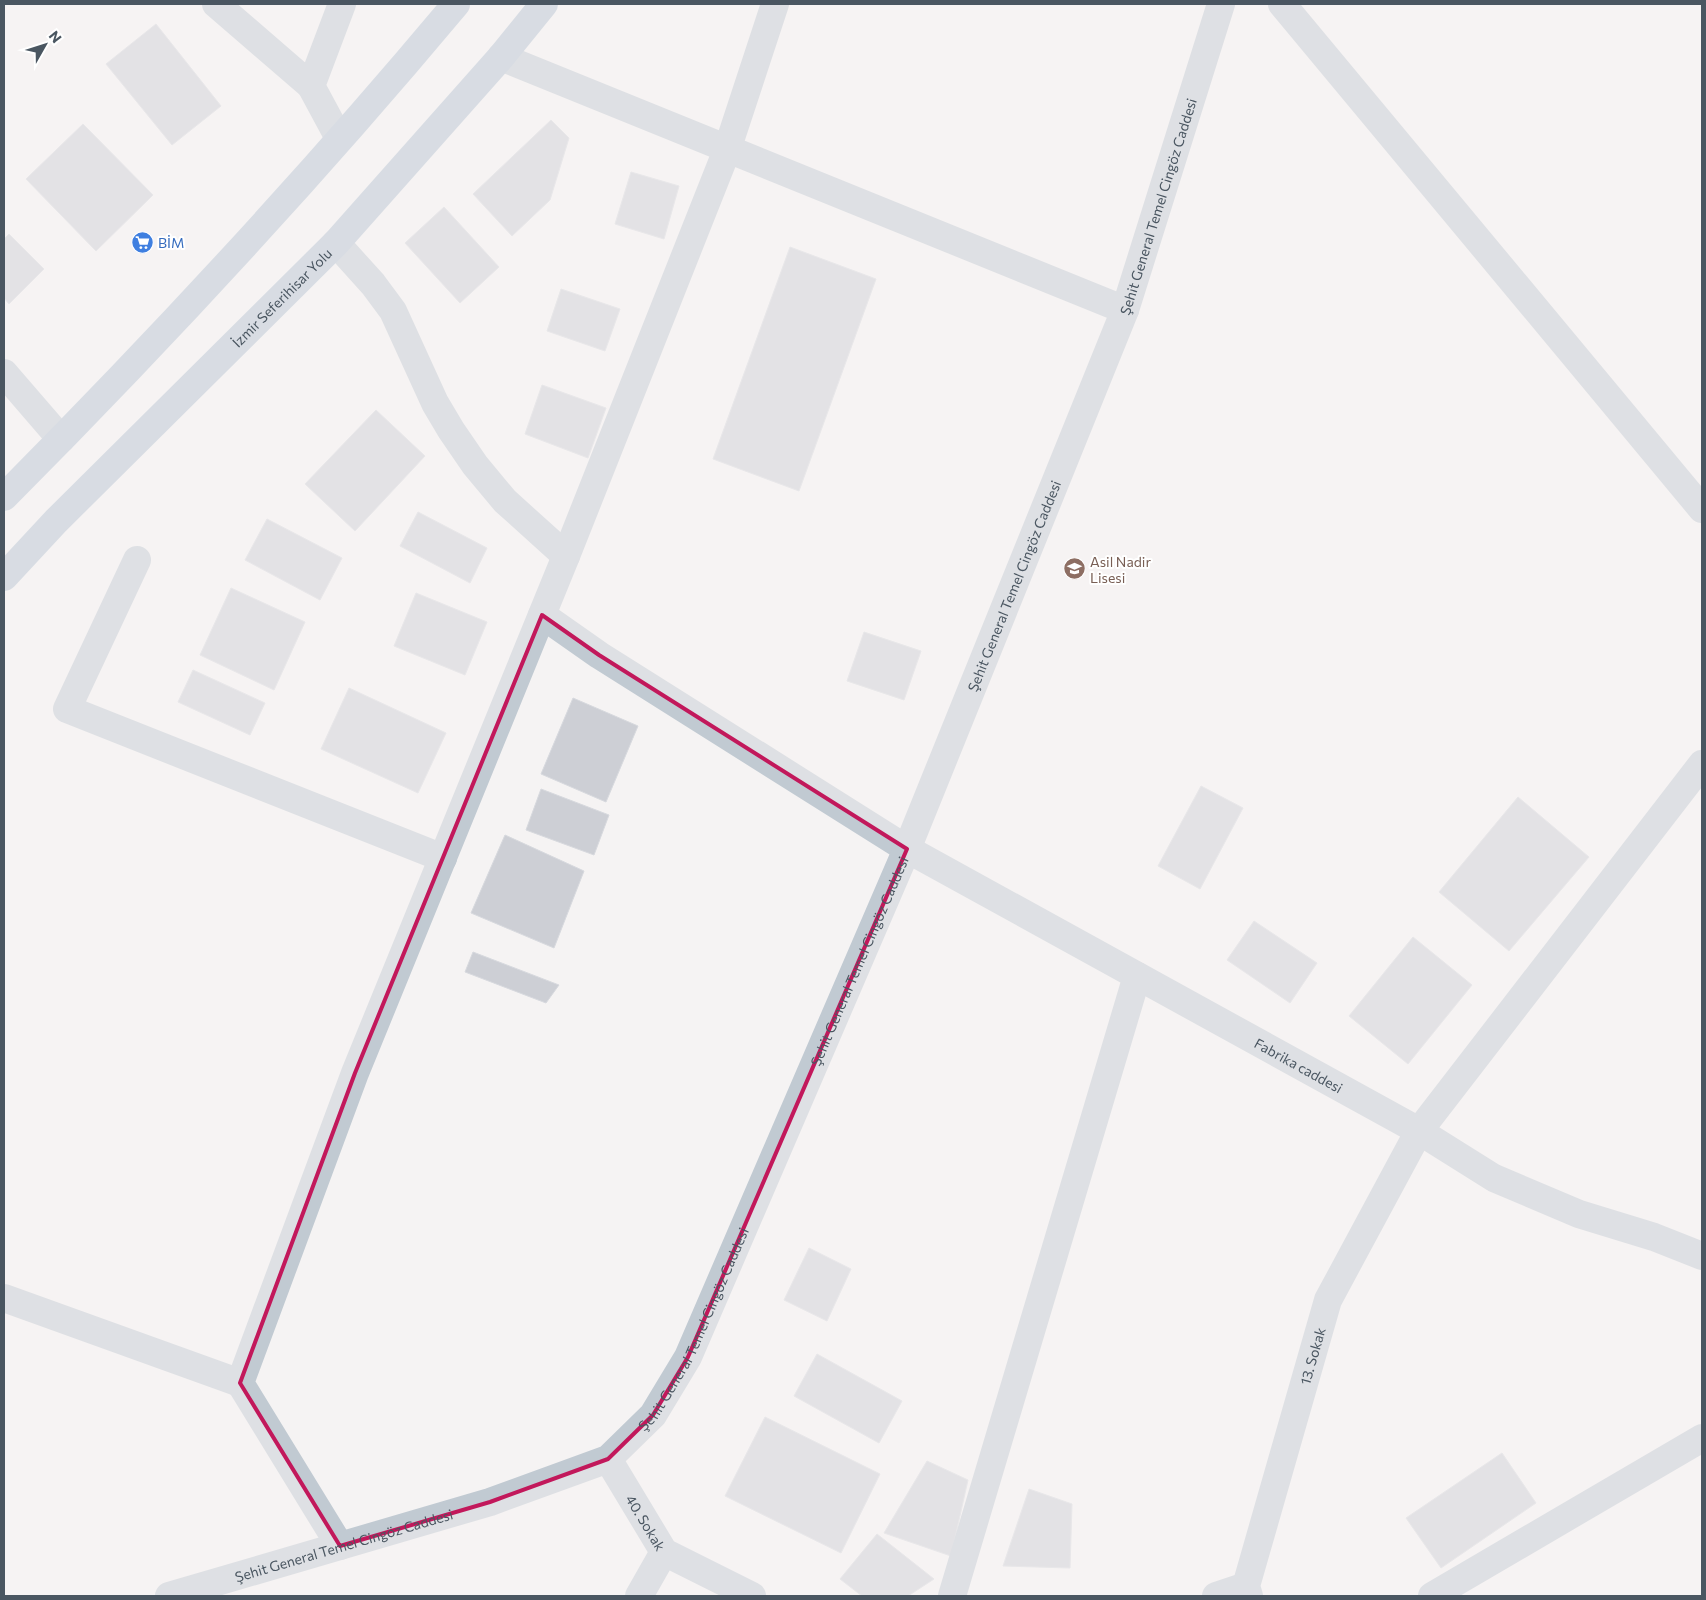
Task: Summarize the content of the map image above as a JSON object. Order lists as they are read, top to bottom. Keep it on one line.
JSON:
{"streets":{"main road":["İzmir Seferihisar Yolu"],"street":["Şehit General Temel Cingöz Caddesi","Fabrika caddesi","13. Sokak","40. Sokak"]},"crossings":[["Şehit General Temel Cingöz Caddesi","Fabrika caddesi"],["Şehit General Temel Cingöz Caddesi","40. Sokak"],["Fabrika caddesi","13. Sokak"]],"places":{"supermarket":["BİM"],"school or university":["Asil Nadir Lisesi"]},"north":"top right"}
